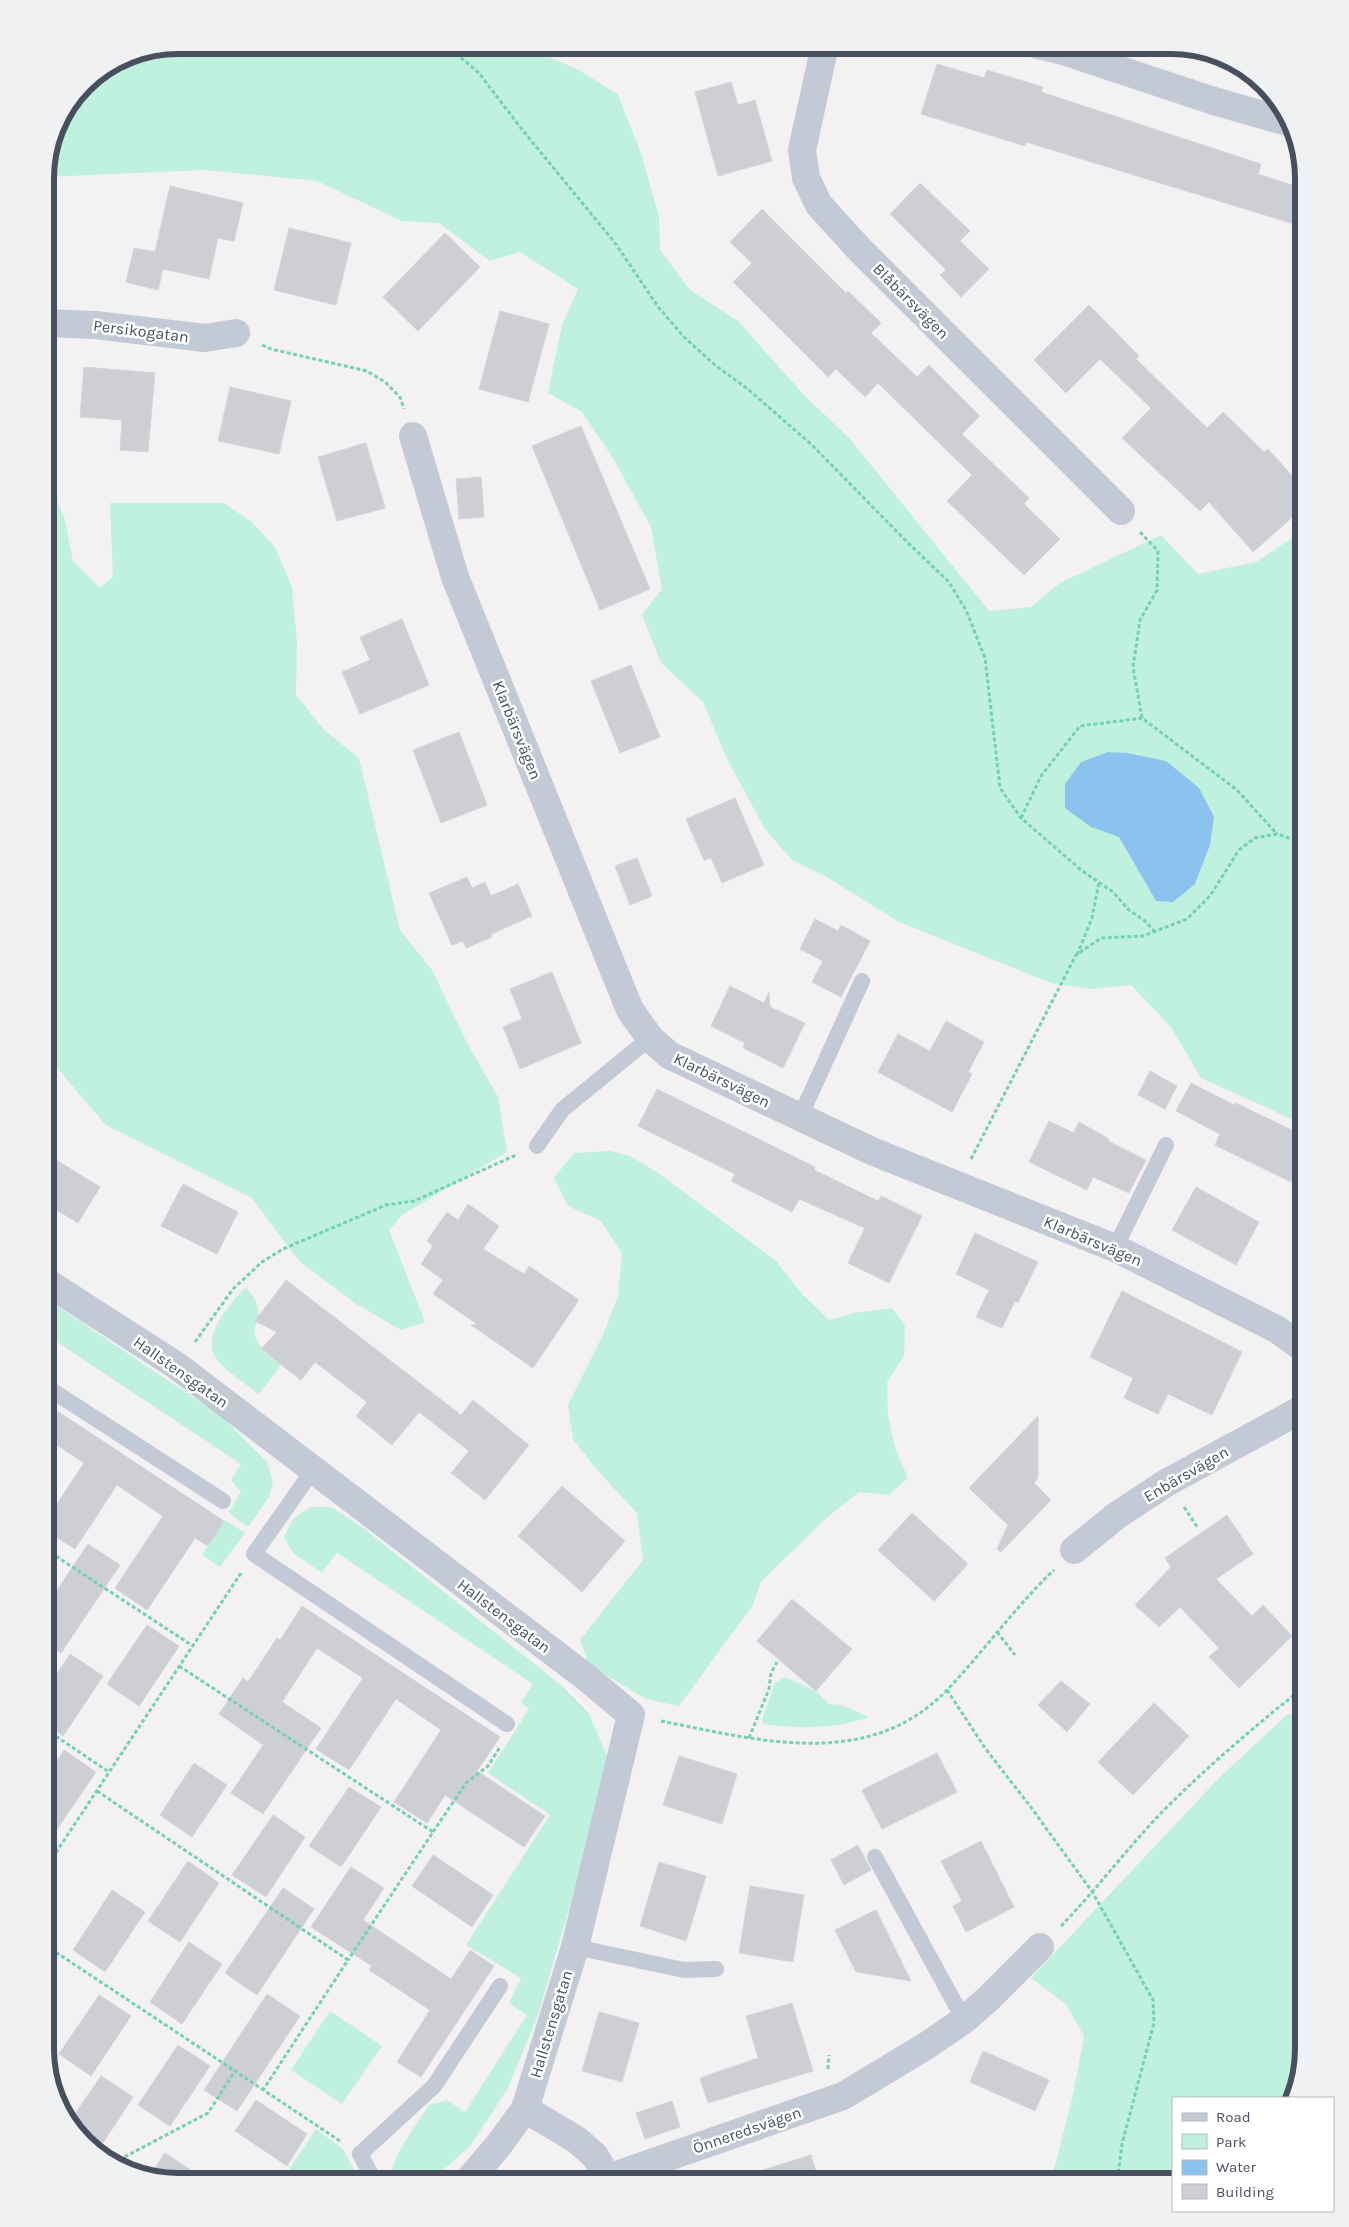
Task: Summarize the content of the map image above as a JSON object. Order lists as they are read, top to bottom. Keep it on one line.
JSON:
{"streets":{"street":["Blåbärsvägen","Persikogatan","Klarbärsvägen","Hallstensgatan","Enbärsvägen","Önneredsvägen"]},"crossings":[["Hallstensgatan","Önneredsvägen"]],"legend":["Road","Park","Water","Building"]}
